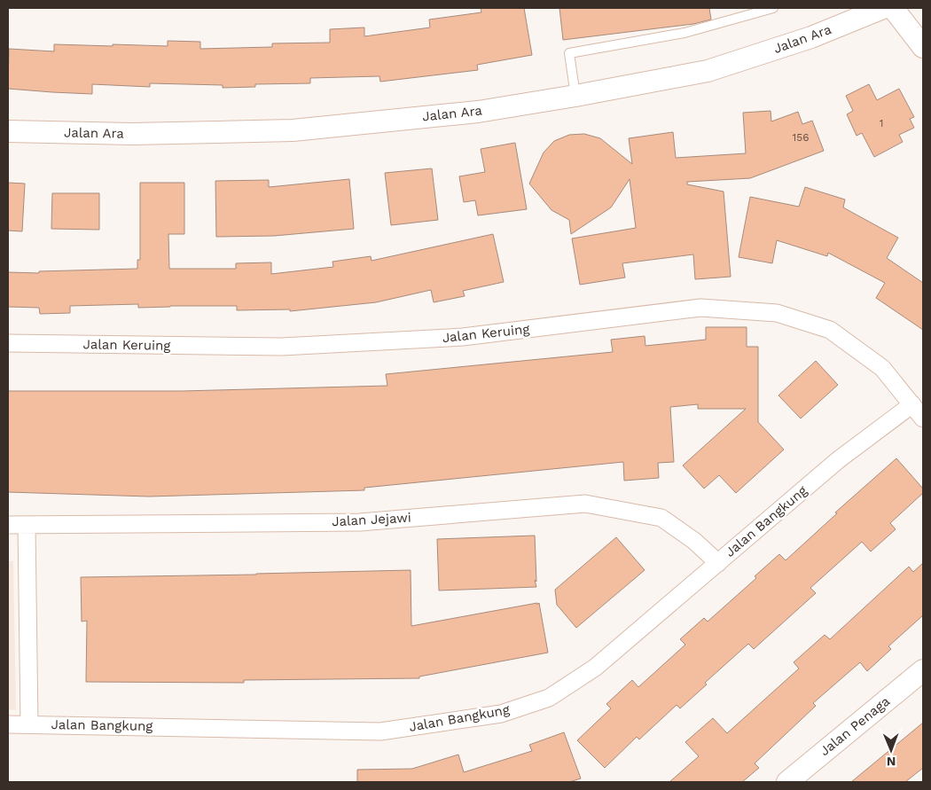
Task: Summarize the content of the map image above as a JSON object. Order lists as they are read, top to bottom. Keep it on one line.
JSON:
{"streets":{"street":["Jalan Ara","Jalan Keruing","Jalan Jejawi","Jalan Bangkung","Jalan Penaga"]},"crossings":[["Jalan Keruing","Jalan Bangkung"],["Jalan Jejawi","Jalan Bangkung"]],"house_numbers":["1","156"],"north":"bottom"}
